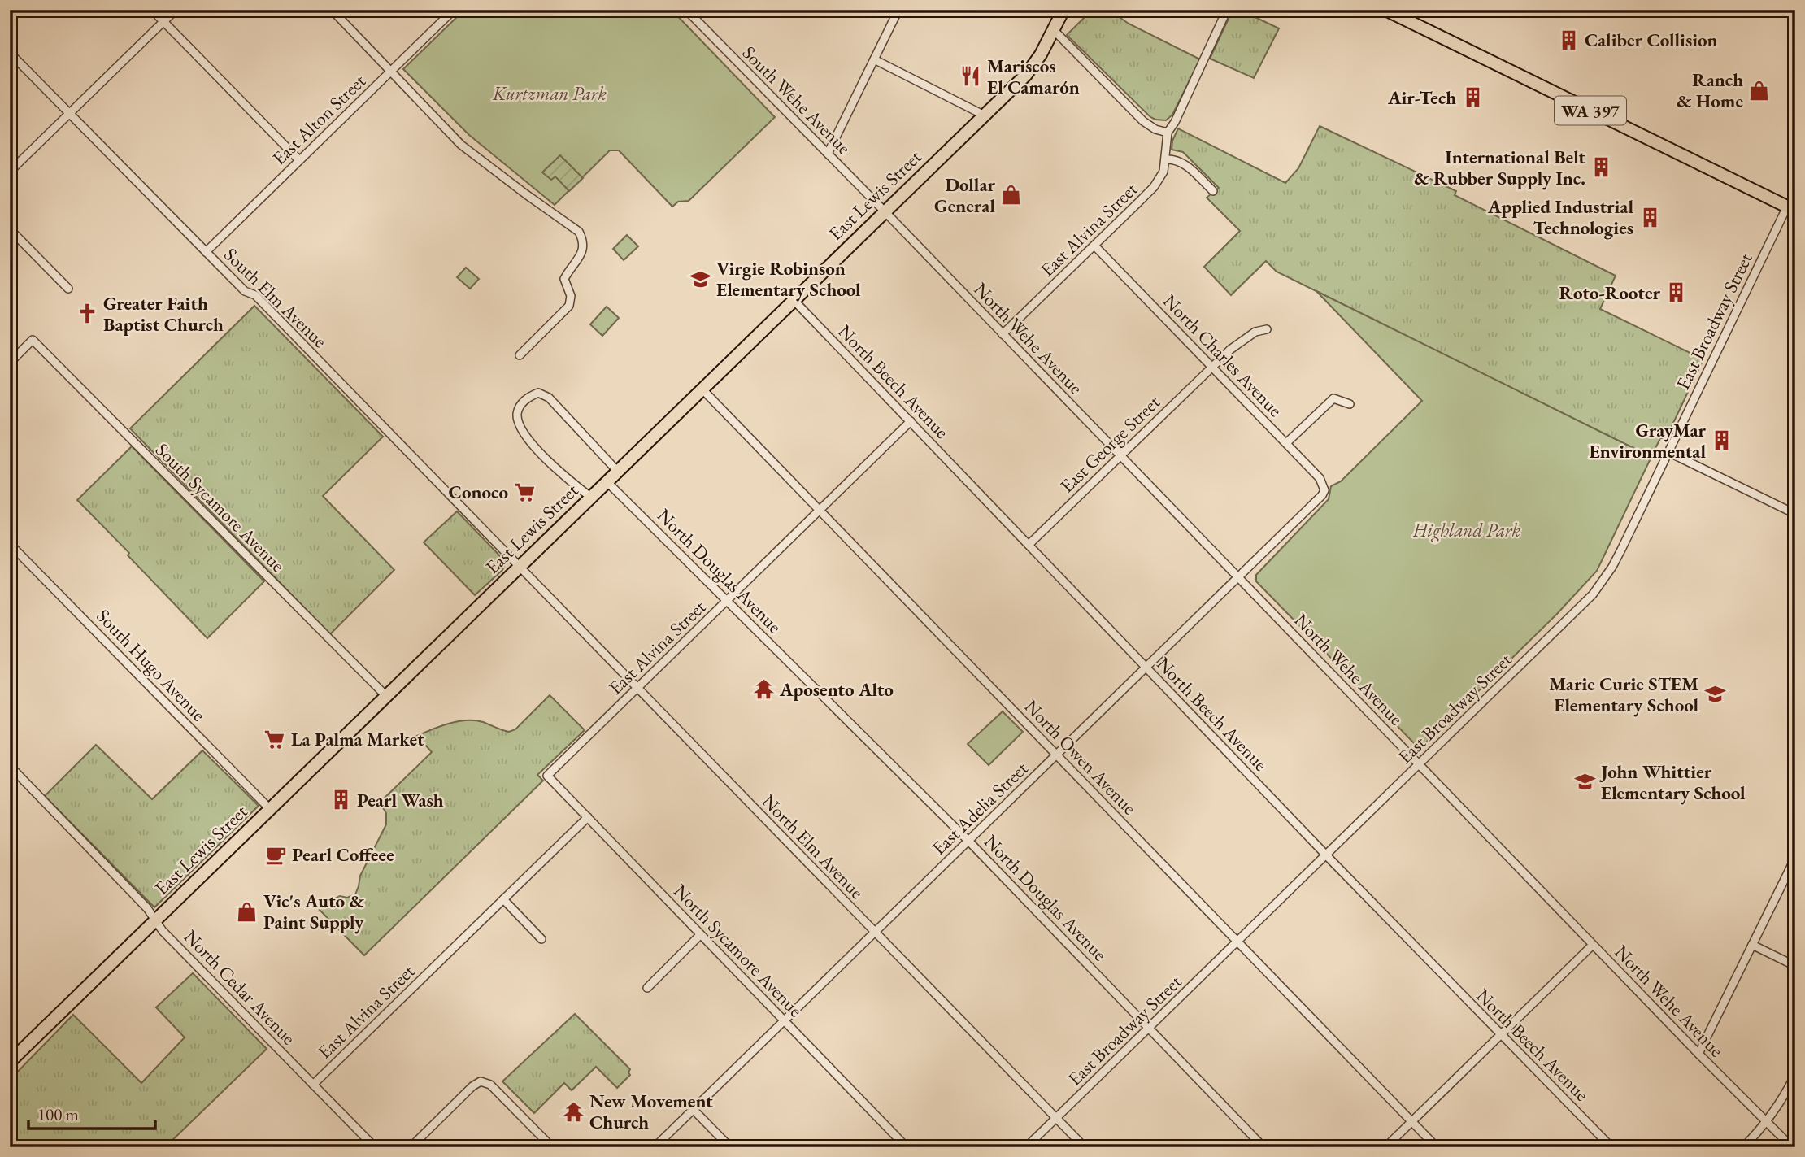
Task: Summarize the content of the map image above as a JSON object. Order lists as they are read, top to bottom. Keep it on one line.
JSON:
{"streets":{"main road":["WA 397","East Lewis Street"],"street":["South Wehe Avenue","East Alton Street","East Alvina Street","South Elm Avenue","East Broadway Street","North Wehe Avenue","North Charles Avenue","North Beech Avenue","East George Street","South Sycamore Avenue","North Douglas Avenue","South Hugo Avenue","North Owen Avenue","East Adelia Street","North Elm Avenue","North Sycamore Avenue","North Cedar Avenue"]},"crossings":[["South Wehe Avenue","East Lewis Street"],["South Wehe Avenue","North Wehe Avenue"],["WA 397","East Broadway Street"],["East Alton Street","South Elm Avenue"],["East Lewis Street","South Elm Avenue"],["East Lewis Street","North Wehe Avenue"],["East Lewis Street","North Beech Avenue"],["East Lewis Street","South Sycamore Avenue"],["East Lewis Street","North Douglas Avenue"],["East Lewis Street","South Hugo Avenue"],["East Lewis Street","North Owen Avenue"],["East Lewis Street","North Elm Avenue"],["East Lewis Street","North Cedar Avenue"],["East Alvina Street","North Wehe Avenue"],["East Alvina Street","North Charles Avenue"],["East Alvina Street","North Beech Avenue"],["East Alvina Street","North Douglas Avenue"],["East Alvina Street","North Owen Avenue"],["East Alvina Street","North Elm Avenue"],["East Alvina Street","North Sycamore Avenue"],["East Alvina Street","North Cedar Avenue"],["South Elm Avenue","North Elm Avenue"],["East Broadway Street","North Wehe Avenue"],["East Broadway Street","North Beech Avenue"],["East Broadway Street","North Douglas Avenue"],["East Broadway Street","North Owen Avenue"],["East Broadway Street","North Elm Avenue"],["North Wehe Avenue","East George Street"],["North Wehe Avenue","East Adelia Street"],["North Charles Avenue","East George Street"],["North Charles Avenue","East Adelia Street"],["North Beech Avenue","East George Street"],["North Beech Avenue","East Adelia Street"],["North Douglas Avenue","East Adelia Street"],["North Owen Avenue","East Adelia Street"],["East Adelia Street","North Elm Avenue"],["East Adelia Street","North Sycamore Avenue"]],"parks":["Kurtzman Park","Highland Park"],"places":{"building":["Caliber Collision","Air-Tech","International Belt & Rubber Supply Inc.","Applied Industrial Technologies","Roto-Rooter","GrayMar Environmental","Pearl Wash"],"restaurant":["Mariscos El Camarón"],"shop":["Ranch & Home","Dollar General","Vic's Auto & Paint Supply"],"school or university":["Virgie Robinson Elementary School","Marie Curie STEM Elementary School","John Whittier Elementary School"],"church":["Greater Faith Baptist Church"],"supermarket":["Conoco","La Palma Market"],"temple":["Aposento Alto","New Movement Church"],"cafe":["Pearl Coffeee"]},"scale_bar":"100 m"}
